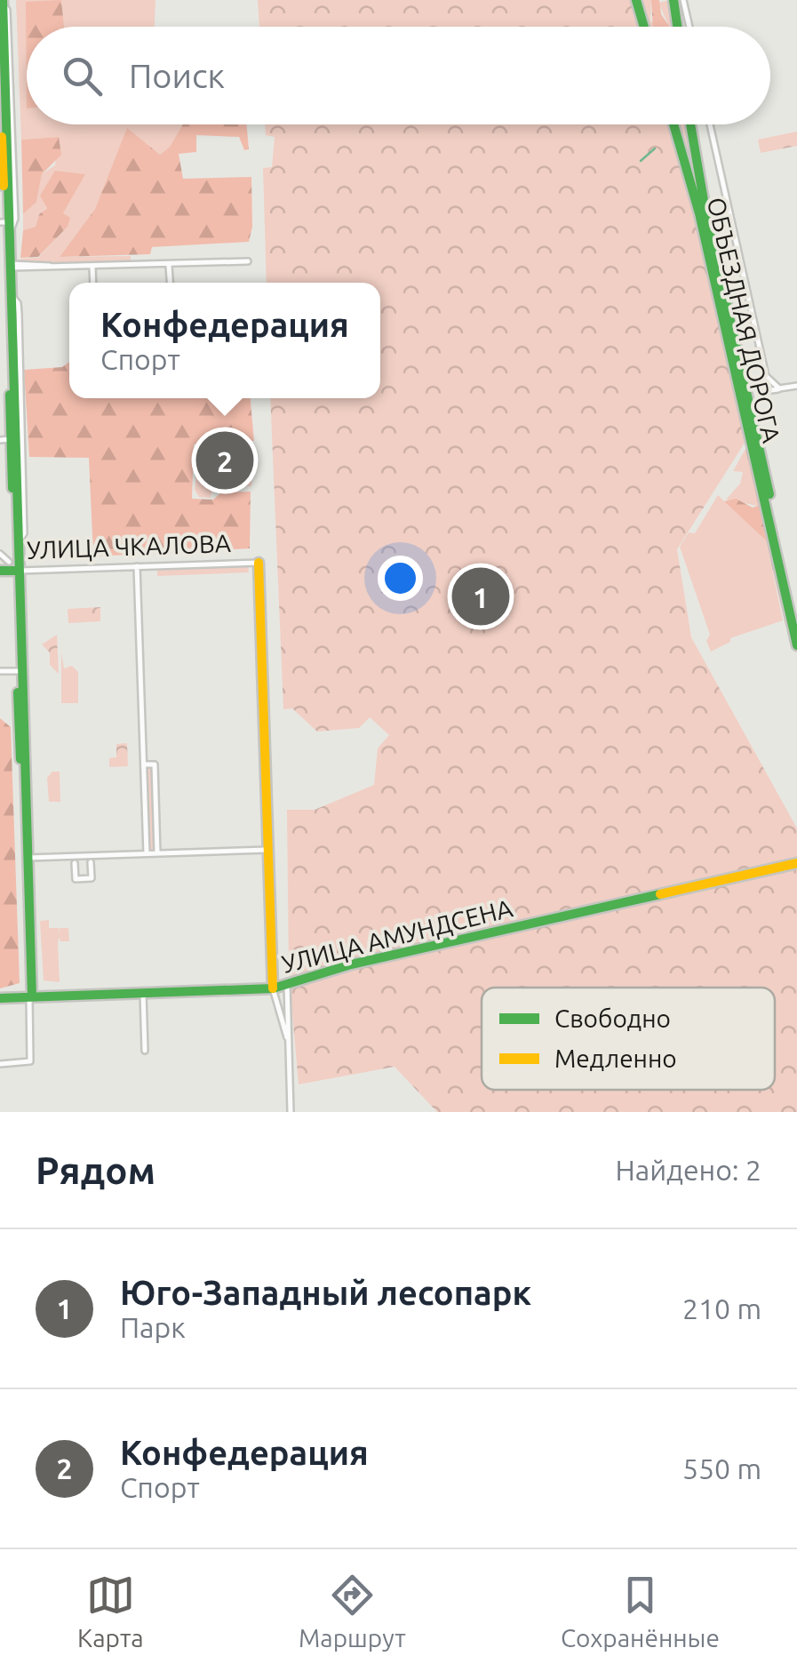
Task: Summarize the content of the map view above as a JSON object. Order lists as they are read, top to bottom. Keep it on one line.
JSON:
{"streets":{"street":["ОБЪЕЗДНАЯ ДОРОГА","УЛИЦА ЧКАЛОВА","УЛИЦА АМУНДСЕНА"]},"legend":["Свободно","Медленно"],"page":{"search":"Поиск","popup":["Конфедерация","Спорт"],"pins":["2","1"],"heading":["Рядом","Найдено: 2"],"list":[{"mark":"1","name":"Юго-Западный лесопарк","note":"Парк","value":"210 m"},{"mark":"2","name":"Конфедерация","note":"Спорт","value":"550 m"}],"nav":["Карта","Маршрут","Сохранённые"]}}
